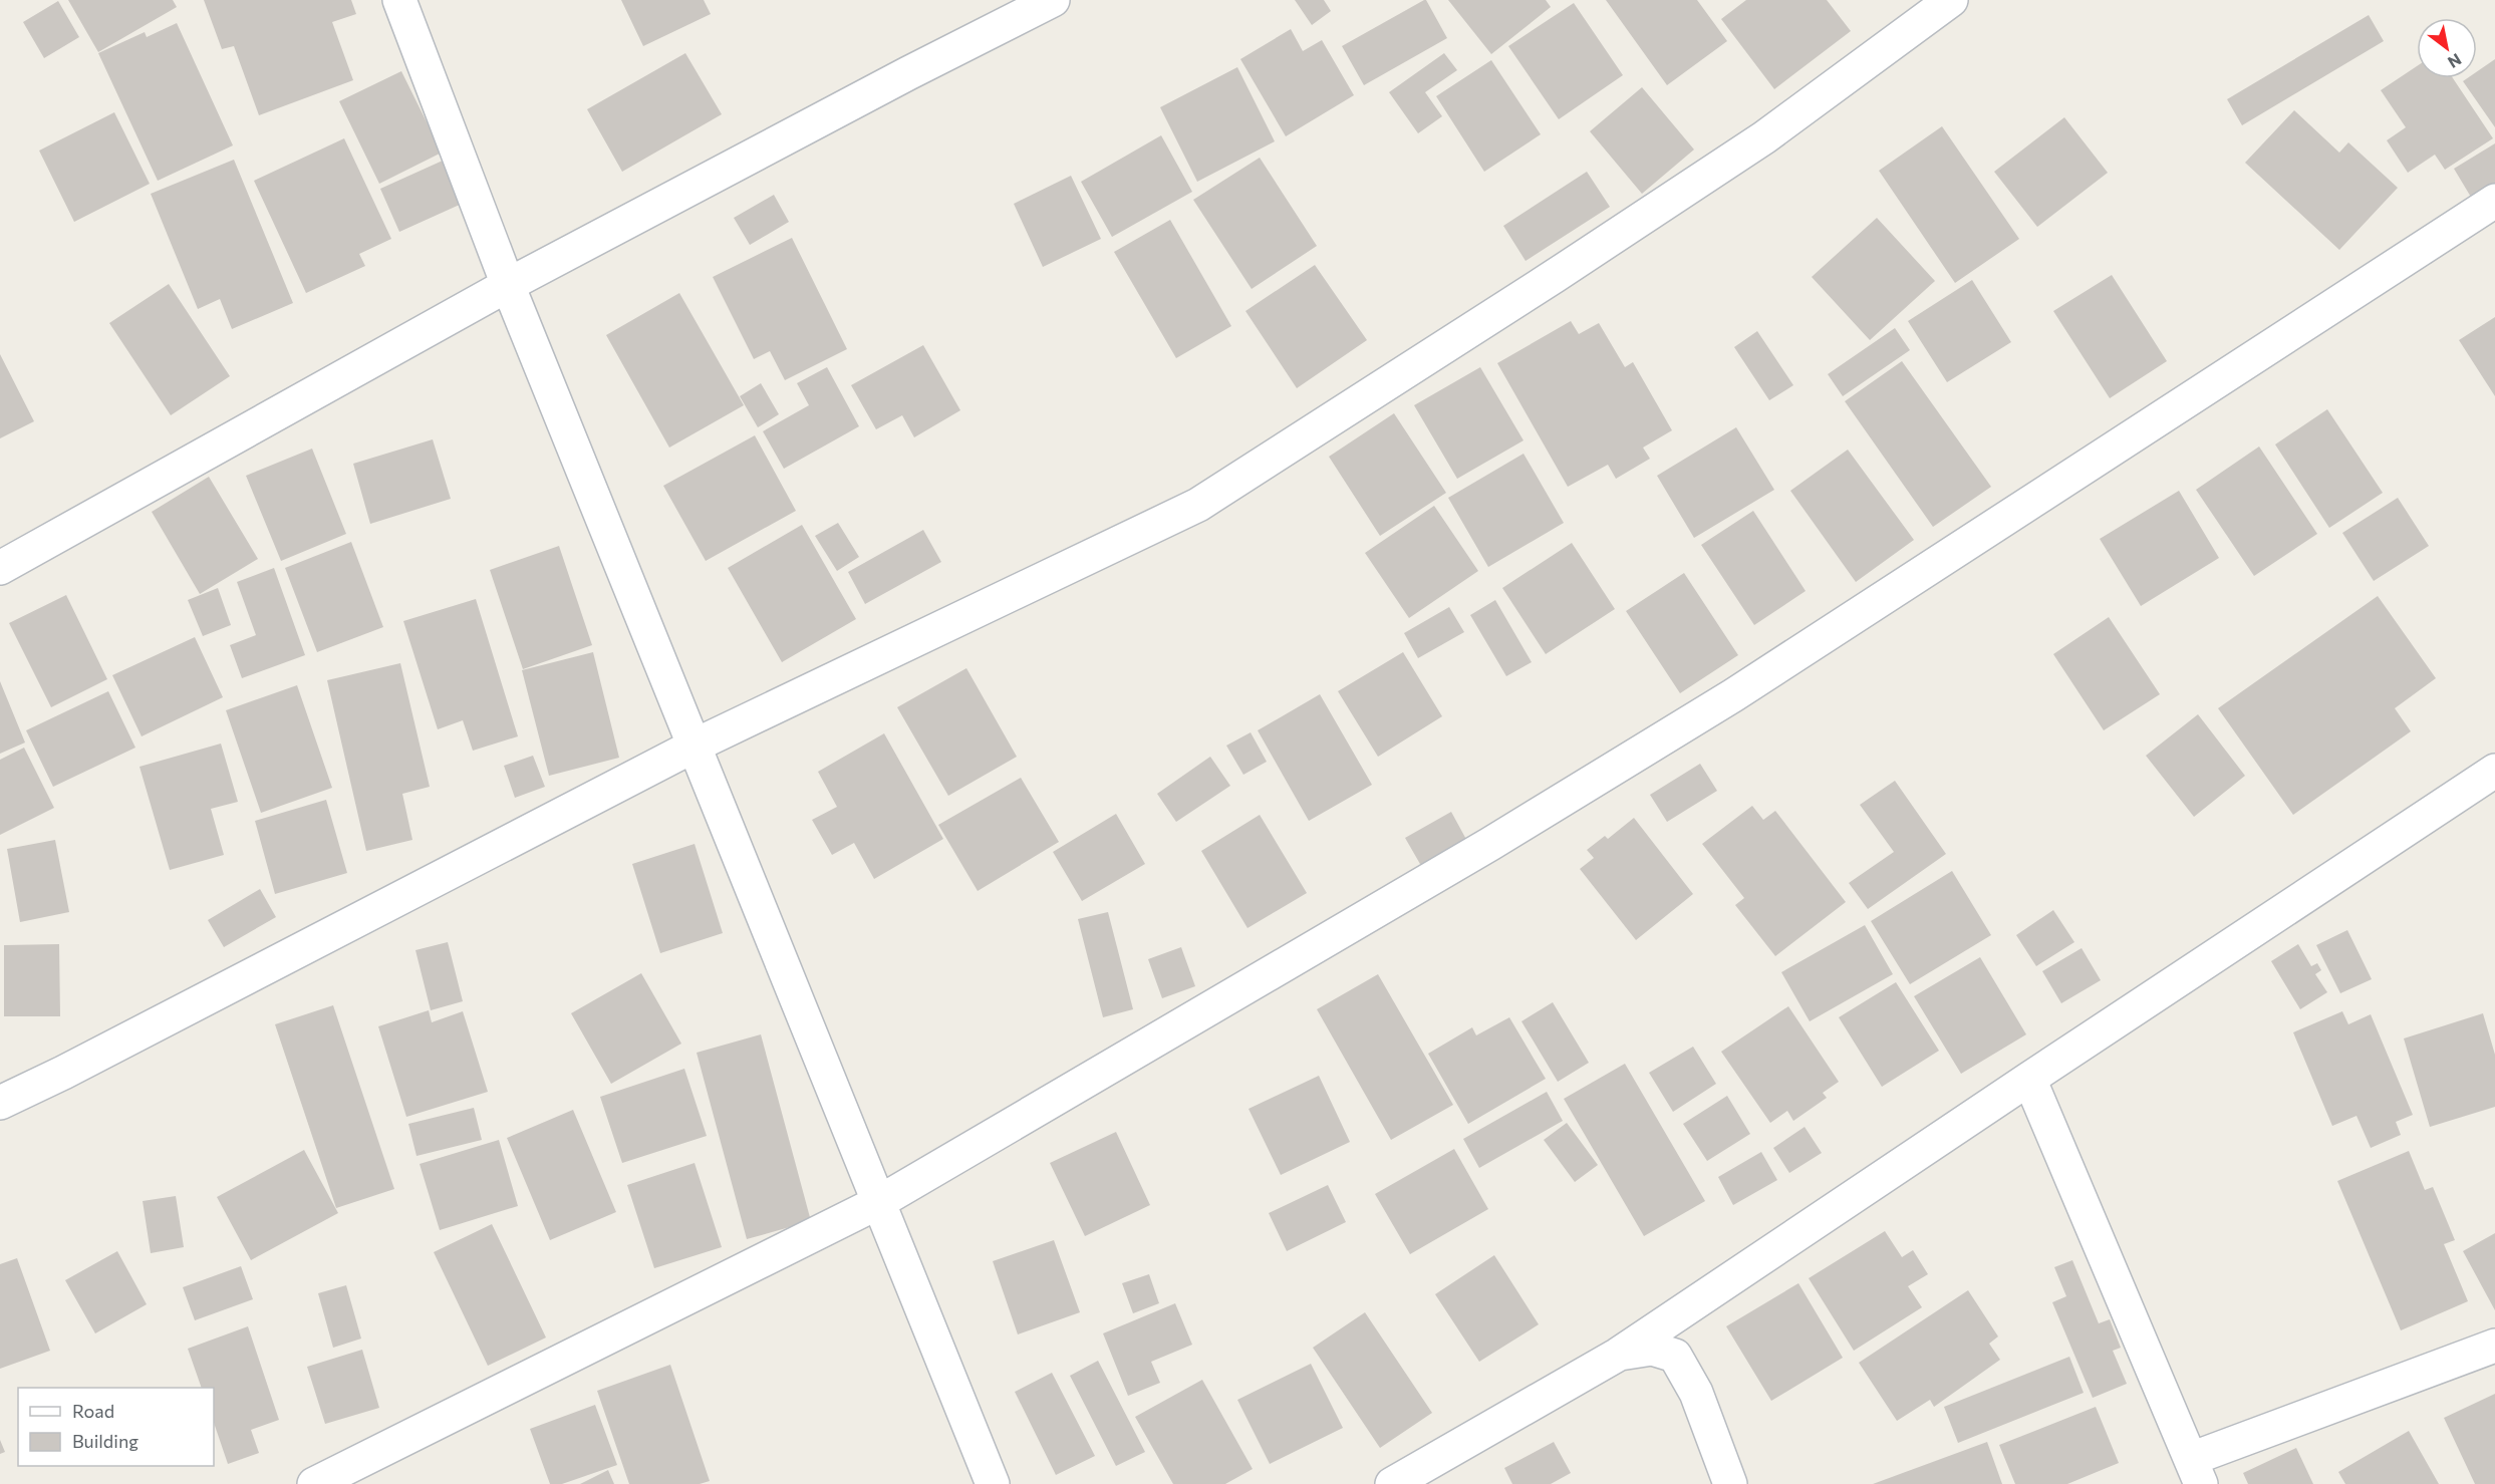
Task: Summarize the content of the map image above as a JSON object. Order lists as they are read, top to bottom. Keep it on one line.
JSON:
{"legend":["Road","Building"],"north":"bottom right"}
